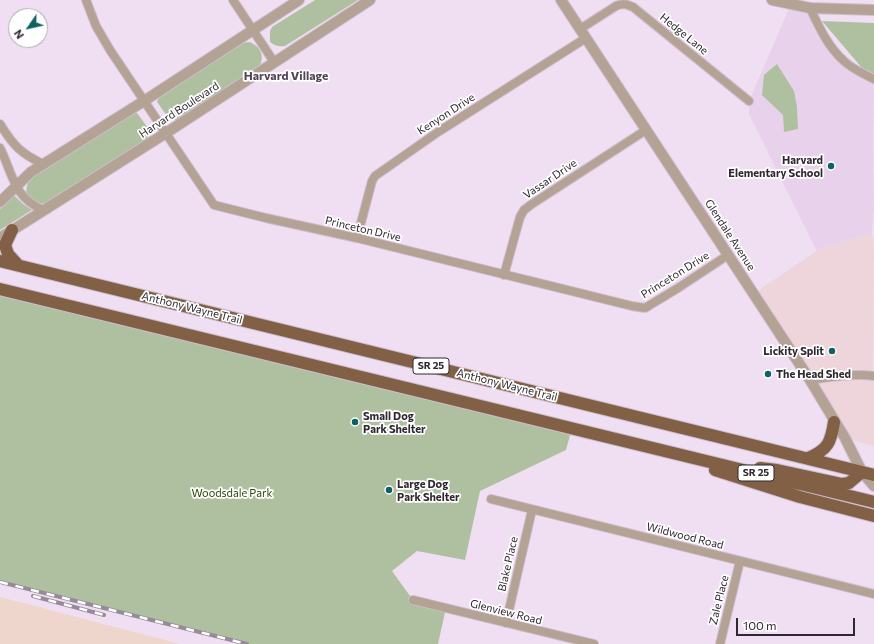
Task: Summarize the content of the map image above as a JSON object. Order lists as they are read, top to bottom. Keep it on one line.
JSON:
{"streets":{"highway":["Anthony Wayne Trail","SR 25"],"street":["Hedge Lane","Harvard Boulevard","Kenyon Drive","Vassar Drive","Princeton Drive","Glendale Avenue","Wildwood Road","Blake Place","Zale Place","Glenview Road"]},"crossings":[["Hedge Lane","Glendale Avenue"],["Harvard Boulevard","Princeton Drive"],["Kenyon Drive","Princeton Drive"],["Kenyon Drive","Glendale Avenue"],["Vassar Drive","Princeton Drive"],["Vassar Drive","Glendale Avenue"],["Princeton Drive","Glendale Avenue"],["Glendale Avenue","Anthony Wayne Trail"],["Wildwood Road","Blake Place"],["Wildwood Road","Zale Place"],["Blake Place","Glenview Road"]],"districts":["Harvard Village"],"parks":["Woodsdale Park"],"places":["Harvard Elementary School","Lickity Split","The Head Shed","Small Dog Park Shelter","Large Dog Park Shelter"],"scale_bar":"100 m","north":"bottom left"}
